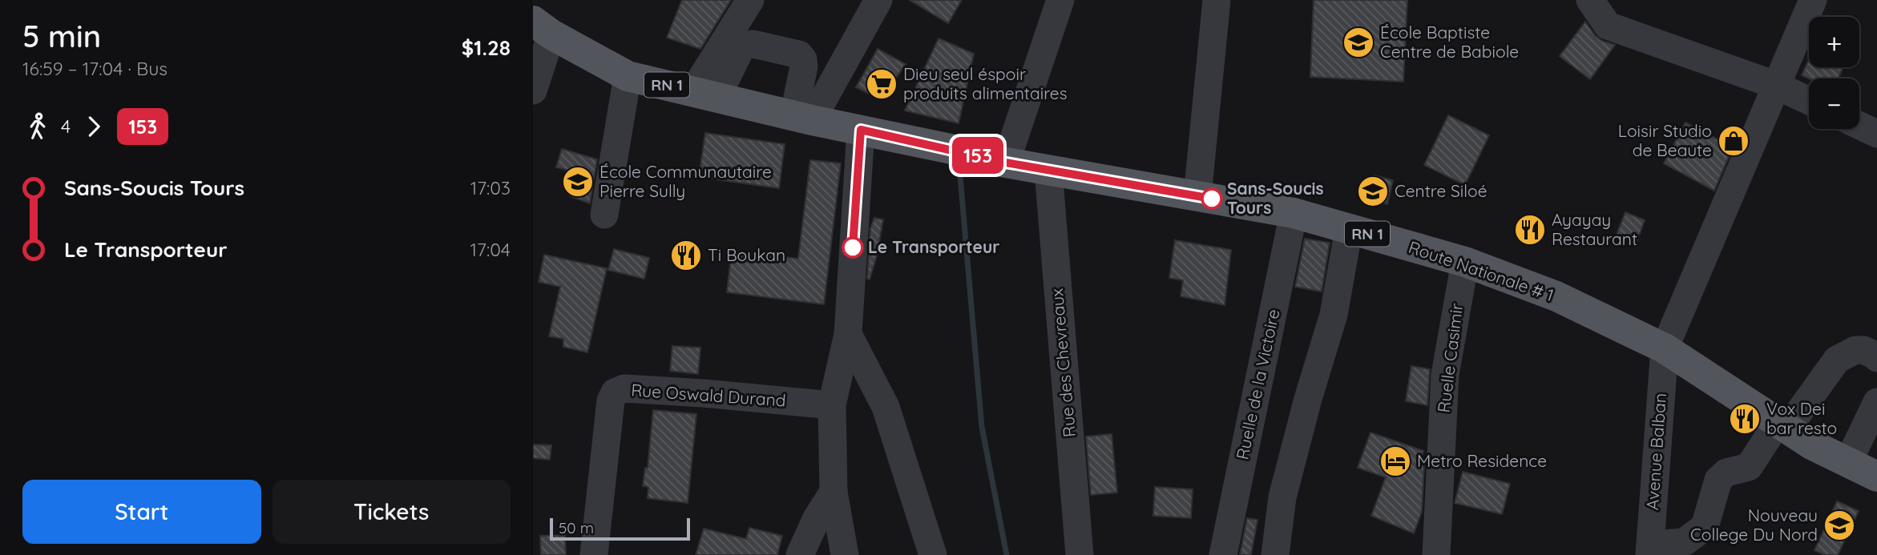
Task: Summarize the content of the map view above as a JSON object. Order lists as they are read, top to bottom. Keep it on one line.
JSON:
{"streets":{"main road":["RN 1","Route Nationale # 1"],"street":["Ruelle Casimir","Rue des Chevreaux","Ruelle de la Victoire","Rue Oswald Durand","Avenue Balban"]},"crossings":[["Route Nationale # 1","Ruelle Casimir"],["Route Nationale # 1","Rue des Chevreaux"],["Route Nationale # 1","Ruelle de la Victoire"],["Route Nationale # 1","Avenue Balban"]],"places":{"school or university":["École Baptiste Centre de Babiole","École Communautaire Pierre Sully","Centre Siloé","Nouveau College Du Nord"],"supermarket":["Dieu seul éspoir produits alimentaires"],"shop":["Loisir Studio de Beaute"],"other":["Sans-Soucis Tours","Le Transporteur"],"restaurant":["Ayayay Restaurant","Ti Boukan","Vox Dei bar resto"],"hotel":["Metro Residence"]},"lines":["bus line 153"],"scale_bar":"50 m","page":{"heading":["5 min","16:59 – 17:04 · Bus","$1.28"],"on_map":"153","map_buttons":["+","−"],"legs":["4","153"],"list":[{"name":"Sans-Soucis Tours","value":"17:03"},{"name":"Le Transporteur","value":"17:04"}],"buttons":["Start","Tickets"],"scale":"50 m"}}
